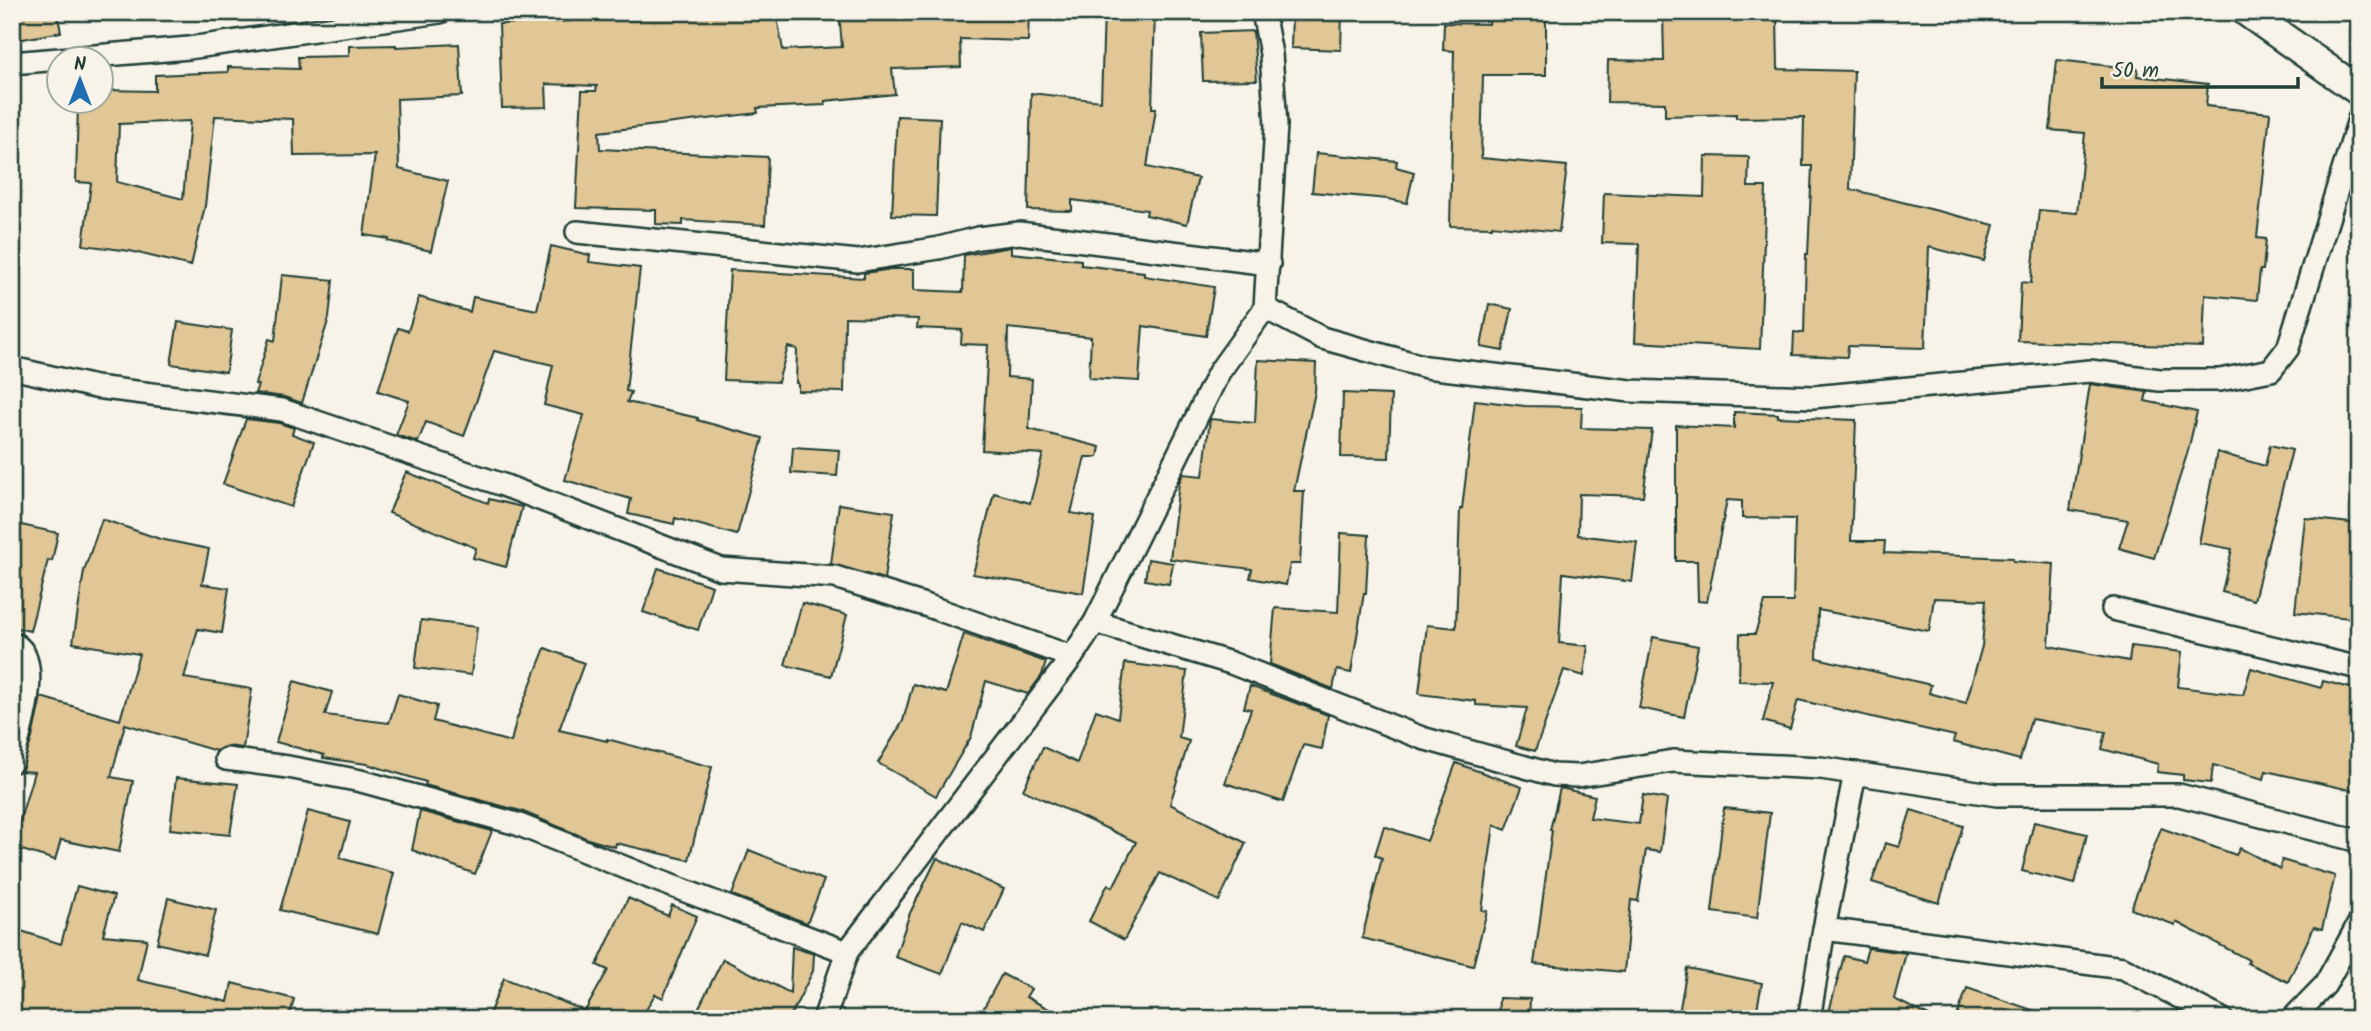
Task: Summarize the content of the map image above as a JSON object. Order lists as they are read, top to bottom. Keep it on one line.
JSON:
{"scale_bar":"50 m","north":"top"}
